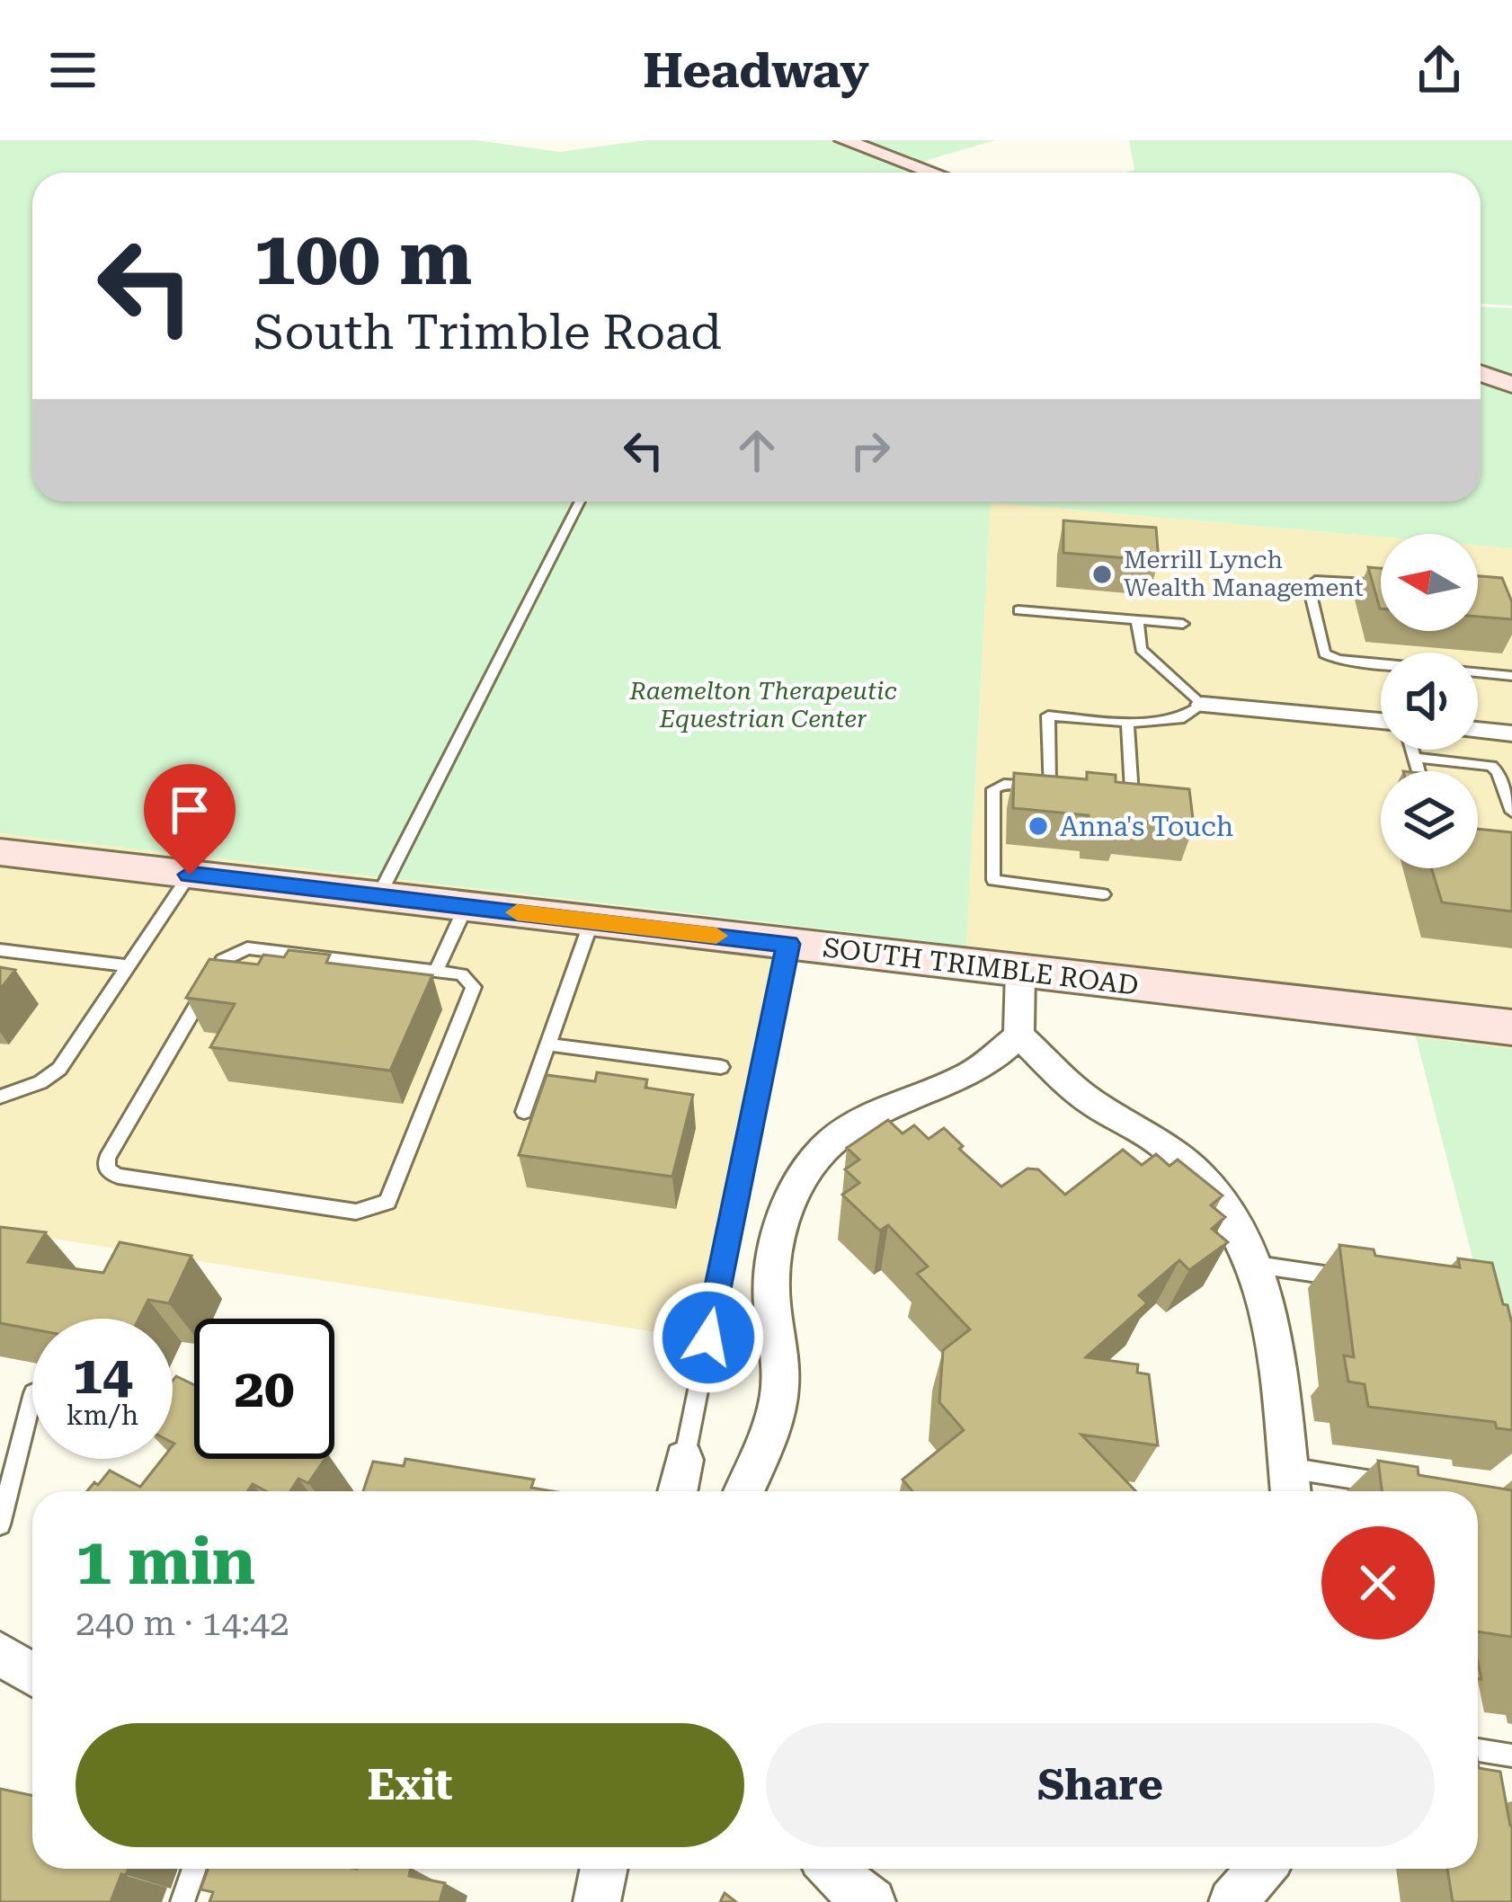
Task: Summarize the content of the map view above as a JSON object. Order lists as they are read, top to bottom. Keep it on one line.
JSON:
{"streets":{"main road":["SOUTH TRIMBLE ROAD"]},"parks":["Raemelton Therapeutic Equestrian Center"],"places":["Merrill Lynch Wealth Management","Anna's Touch"],"north":"left","page":{"header":"Headway","turn":["100 m","South Trimble Road"],"speed":"14 km/h","limit":"20","heading":["1 min","240 m · 14:42"],"buttons":["Exit","Share"]}}
